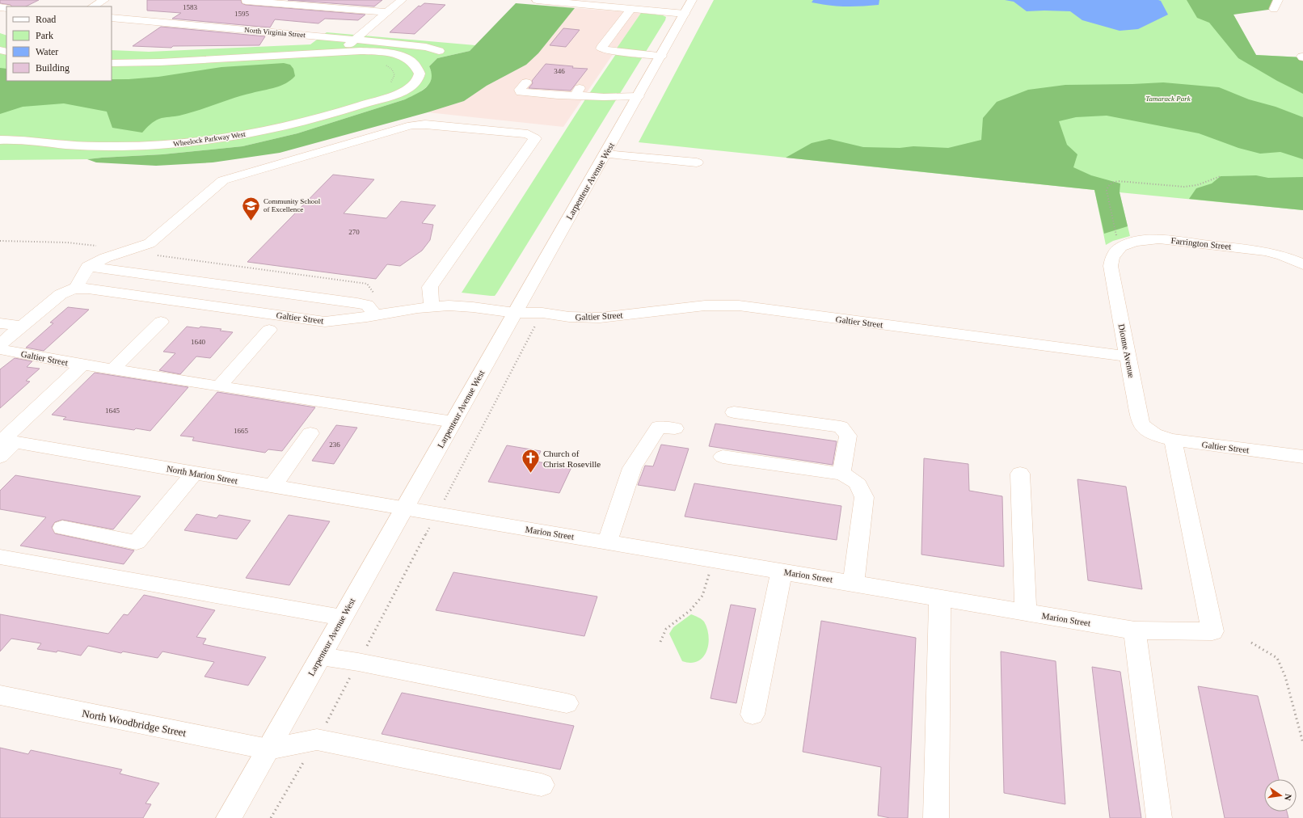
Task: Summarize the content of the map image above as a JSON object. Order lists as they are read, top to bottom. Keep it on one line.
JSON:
{"streets":{"street":["North Virginia Street","Wheelock Parkway West","Larpenteur Avenue West","Farrington Street","Galtier Street","Dionne Avenue","North Marion Street","Marion Street","North Woodbridge Street"]},"crossings":[["Larpenteur Avenue West","Galtier Street"],["Larpenteur Avenue West","North Marion Street"],["Larpenteur Avenue West","Marion Street"],["Larpenteur Avenue West","North Woodbridge Street"],["Farrington Street","Dionne Avenue"],["Galtier Street","Dionne Avenue"],["Galtier Street","Marion Street"],["North Marion Street","Marion Street"]],"parks":["Tamarack Park"],"places":{"school or university":["Community School of Excellence"],"church":["Church of Christ Roseville"]},"house_numbers":["1583","1595","346","270","1640","1645","1665","236"],"legend":["Road","Park","Water","Building"],"north":"right"}
